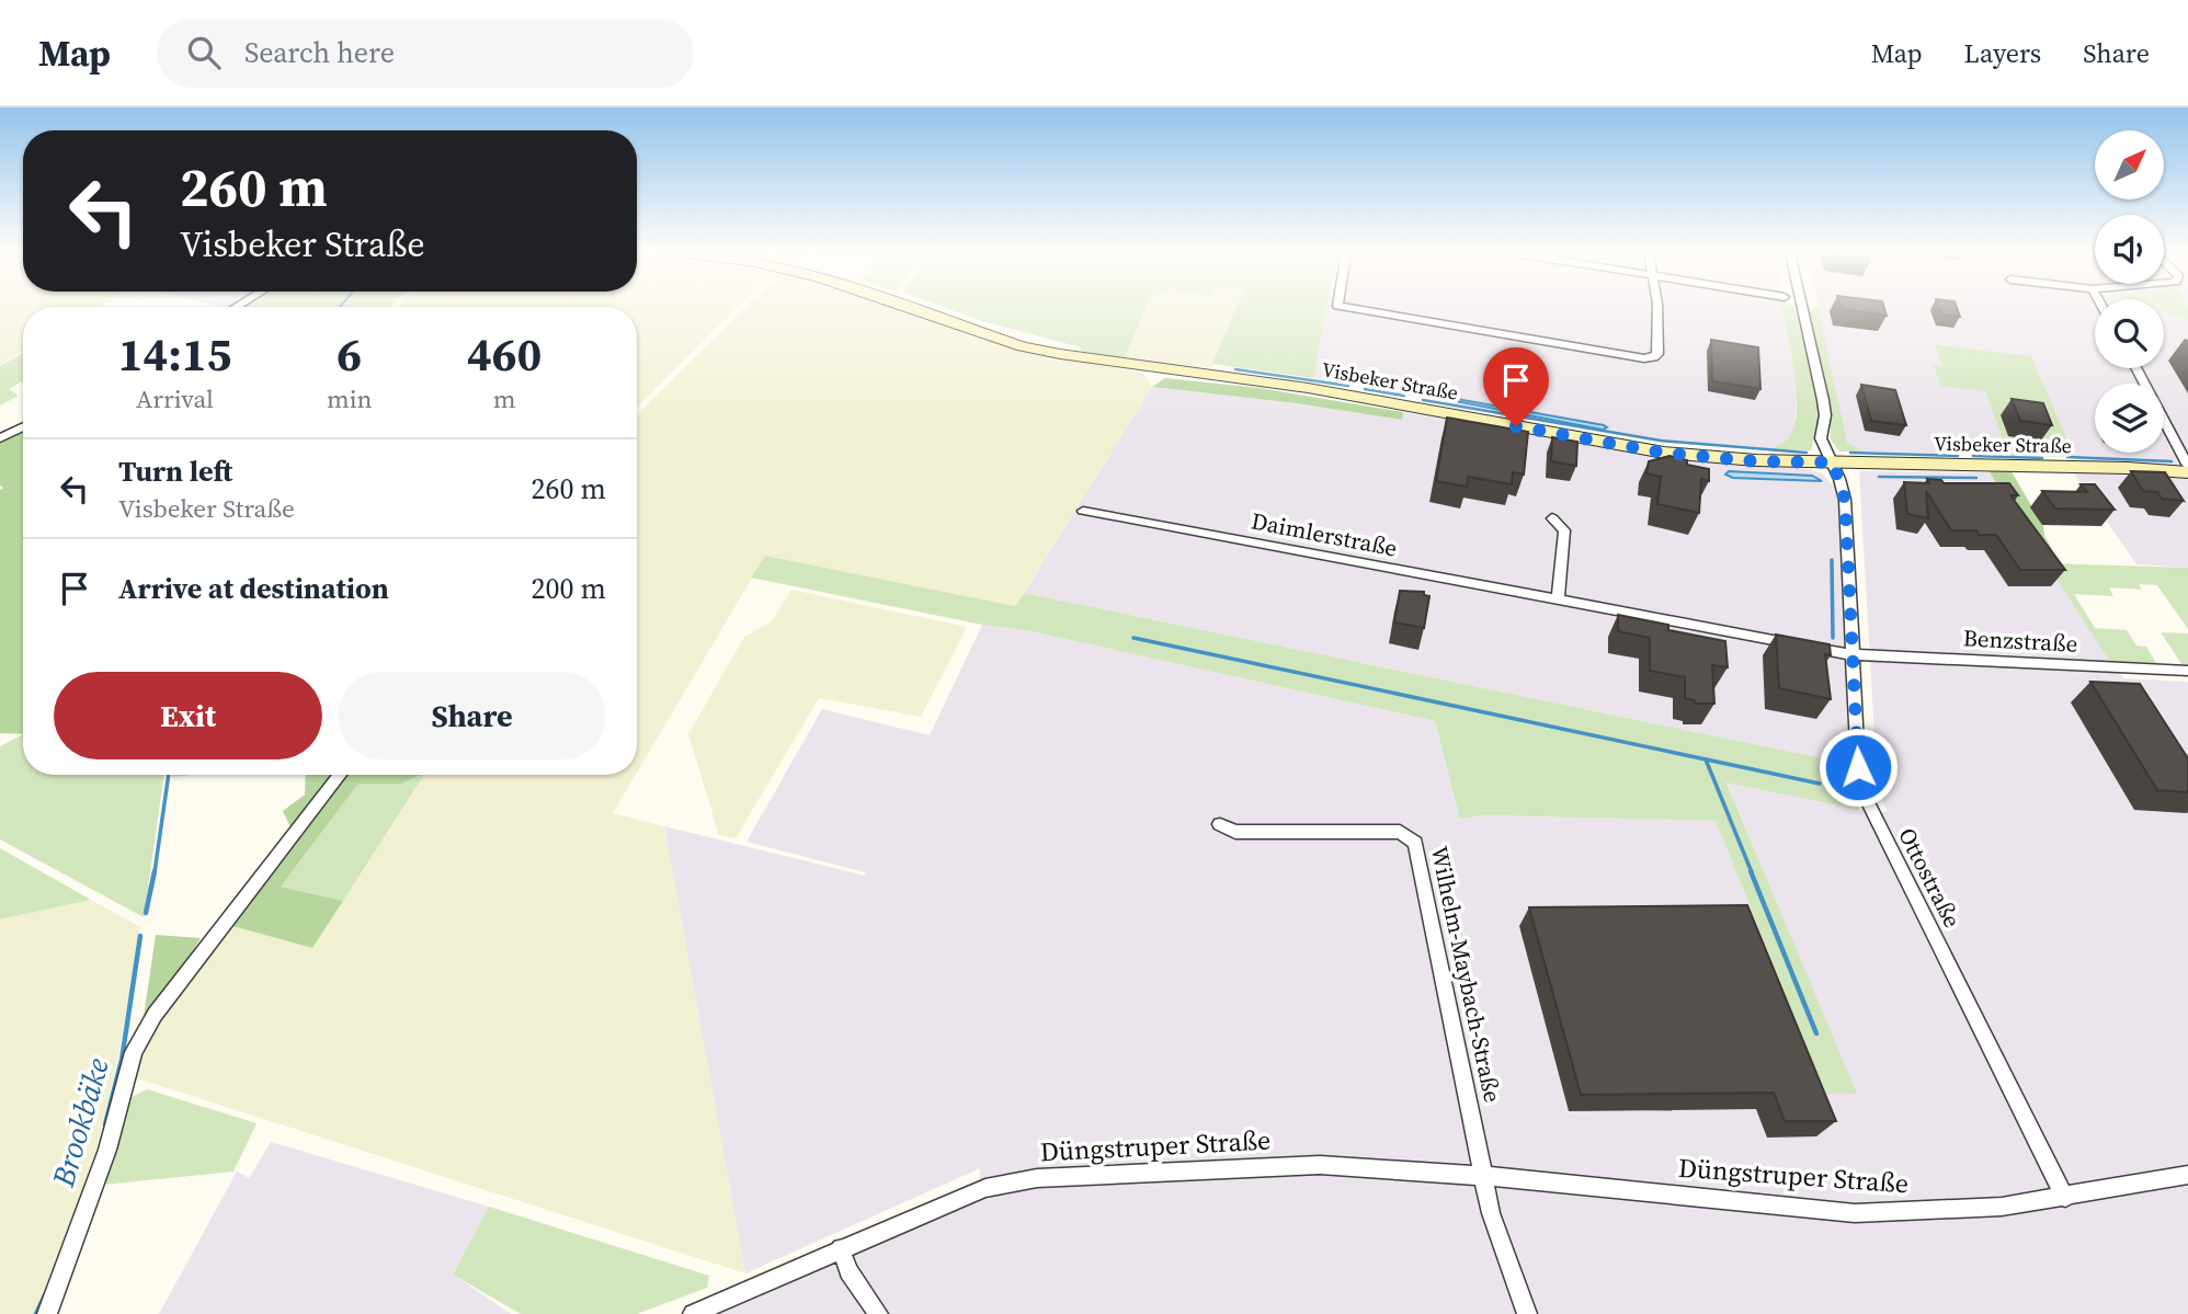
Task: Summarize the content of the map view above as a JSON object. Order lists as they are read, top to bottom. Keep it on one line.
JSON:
{"streets":{"main road":["Visbeker Straße"],"street":["Daimlerstraße","Benzstraße","Ottostraße","Wilhelm-Maybach-Straße","Düngstruper Straße"]},"crossings":[["Visbeker Straße","Ottostraße"],["Daimlerstraße","Benzstraße"],["Daimlerstraße","Ottostraße"],["Benzstraße","Ottostraße"],["Ottostraße","Düngstruper Straße"],["Wilhelm-Maybach-Straße","Düngstruper Straße"]],"water":["Brookbäke"],"north":"top right","page":{"header":"Map","search":"Search here","nav":["Map","Layers","Share"],"turn":["260 m","Visbeker Straße"],"eta":["14:15","Arrival","6","min","460","m"],"list":[{"name":"Turn left","note":"Visbeker Straße","value":"260 m"},{"name":"Arrive at destination","value":"200 m"}],"buttons":["Exit","Share"]}}
